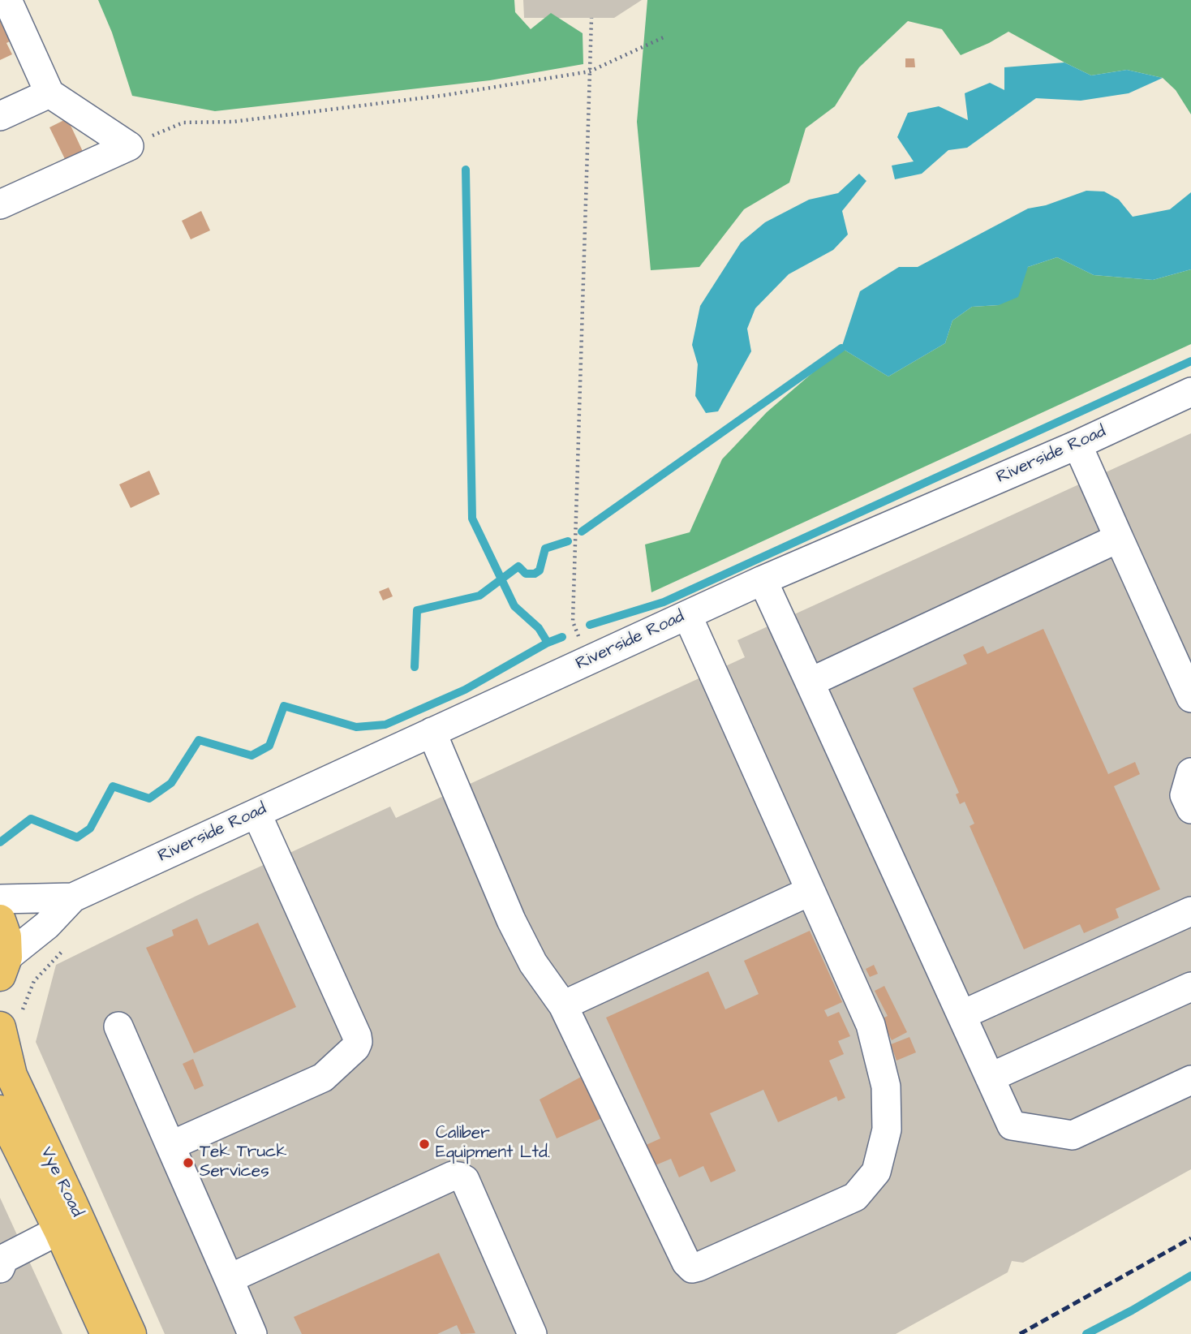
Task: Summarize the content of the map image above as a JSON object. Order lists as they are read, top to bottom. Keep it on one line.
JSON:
{"streets":{"main road":["Vye Road"],"street":["Riverside Road"]},"places":["Caliber Equipment Ltd.","Tek Truck Services"]}
